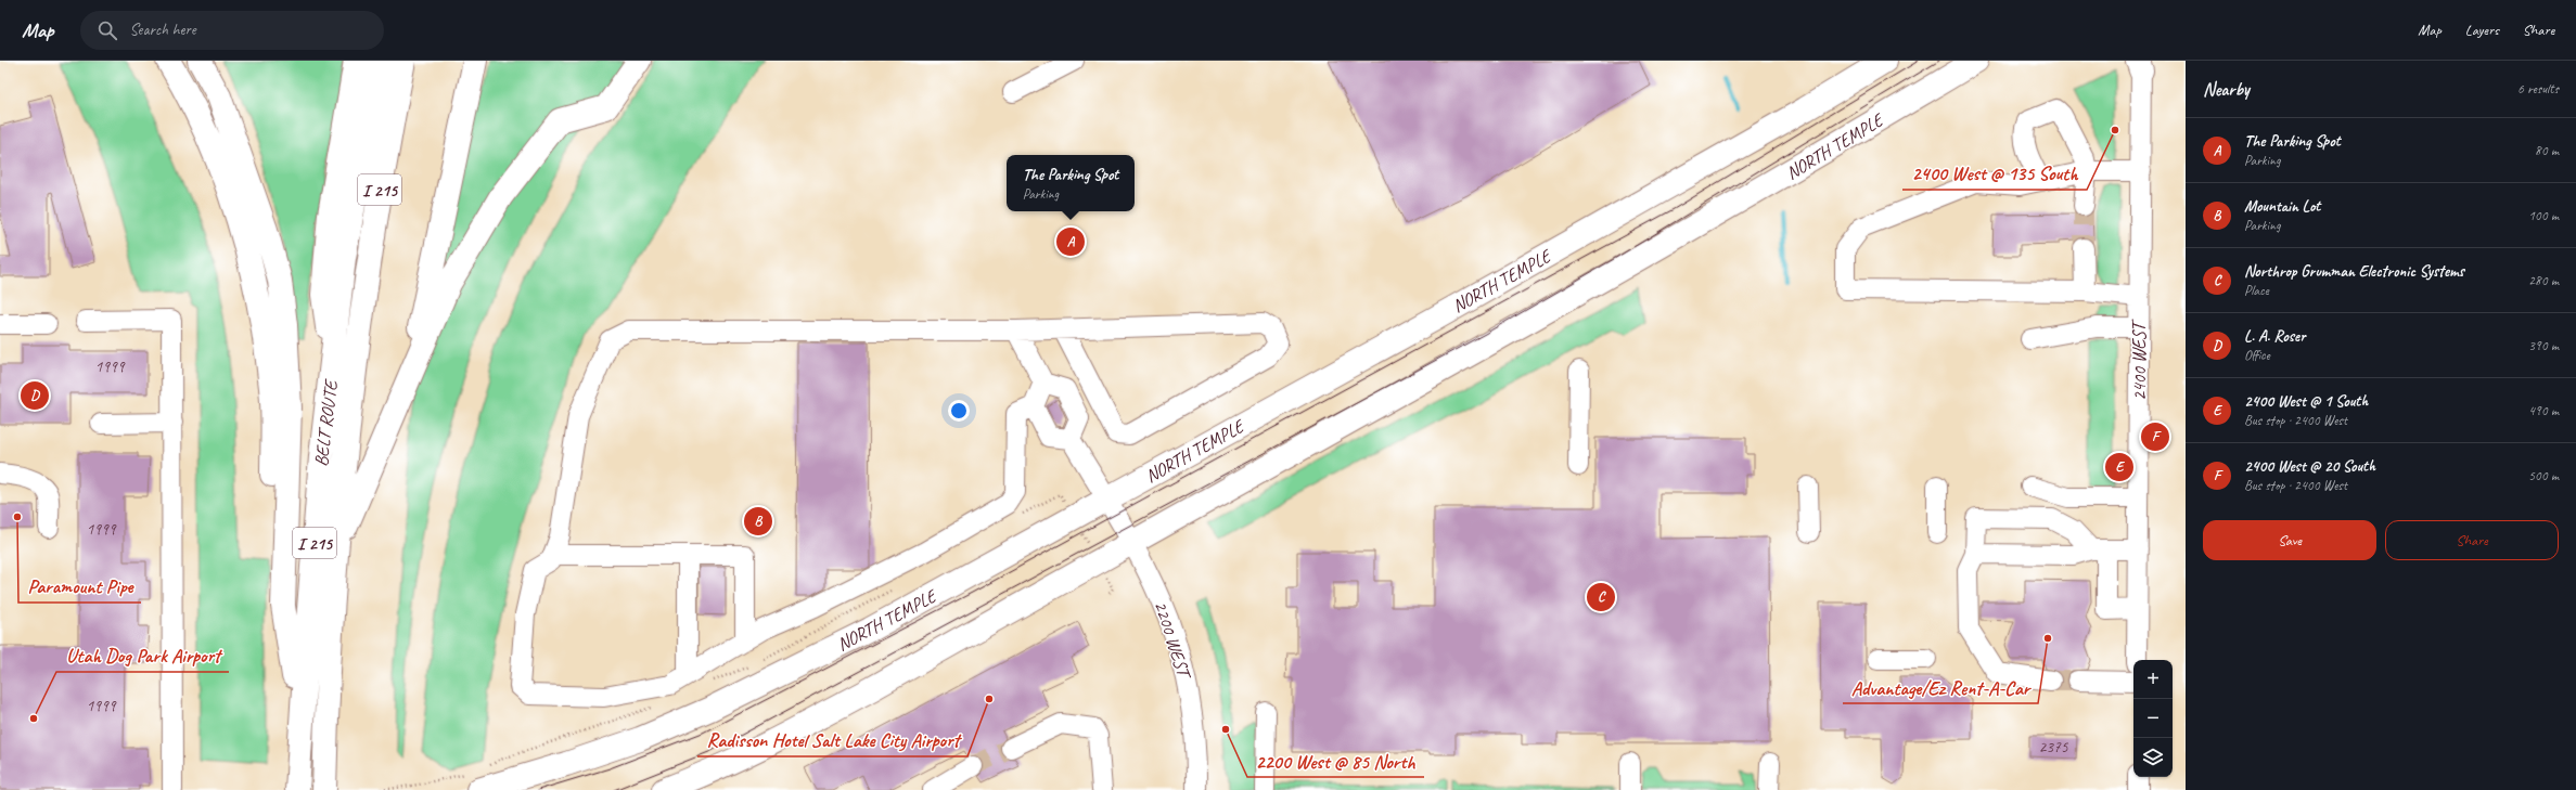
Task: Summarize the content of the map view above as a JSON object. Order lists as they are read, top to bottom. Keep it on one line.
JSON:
{"streets":{"main road":["NORTH TEMPLE","I 215","BELT ROUTE"],"street":["2400 WEST","2200 WEST"]},"crossings":[["NORTH TEMPLE","2200 WEST"]],"places":["2400 West @ 135 South","Paramount Pipe","Advantage/Ez Rent-A-Car","Radisson Hotel Salt Lake City Airport","Utah Dog Park Airport","2200 West @ 85 North"],"house_numbers":["1999","1999","1999","2375"],"page":{"header":"Map","search":"Search here","nav":["Map","Layers","Share"],"heading":["Nearby","6 results"],"list":[{"mark":"A","name":"The Parking Spot","note":"Parking","value":"80 m"},{"mark":"B","name":"Mountain Lot","note":"Parking","value":"100 m"},{"mark":"C","name":"Northrop Grumman Electronic Systems","note":"Place","value":"280 m"},{"mark":"D","name":"L. A. Roser","note":"Office","value":"390 m"},{"mark":"E","name":"2400 West @ 1 South","note":"Bus stop · 2400 West","value":"490 m"},{"mark":"F","name":"2400 West @ 20 South","note":"Bus stop · 2400 West","value":"500 m"}],"popup":["The Parking Spot","Parking"],"pins":["A","D","F","E","B","C"],"buttons":["Save","Share"],"map_buttons":["+","−"]}}
